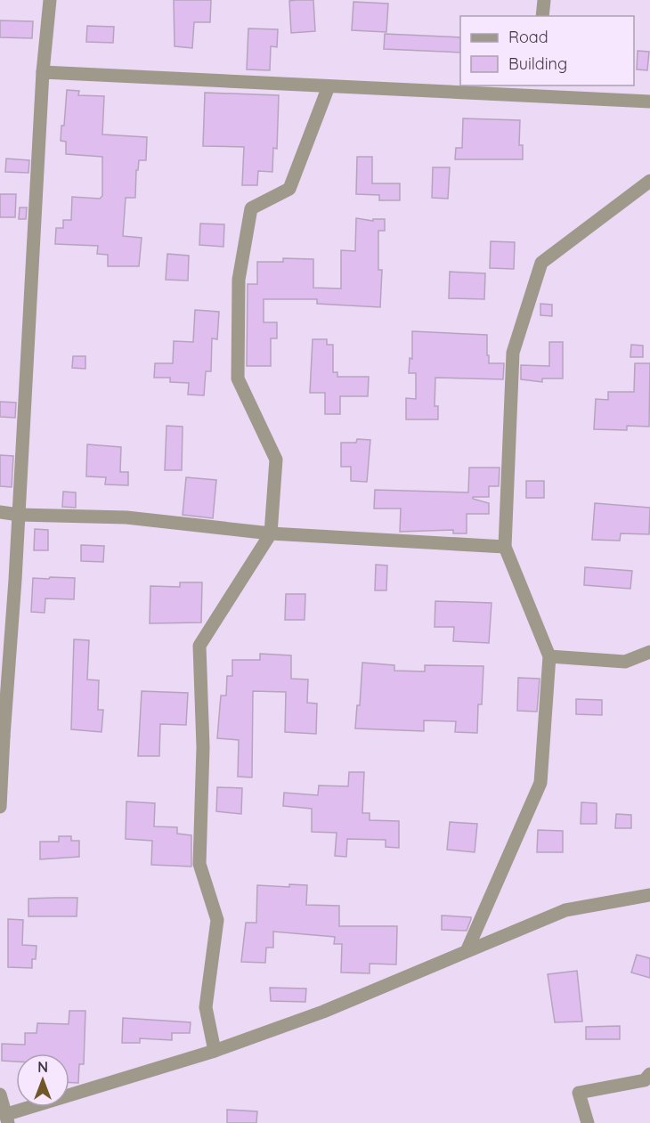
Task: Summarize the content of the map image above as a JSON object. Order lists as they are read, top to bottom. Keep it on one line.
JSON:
{"legend":["Road","Building"],"north":"top"}
